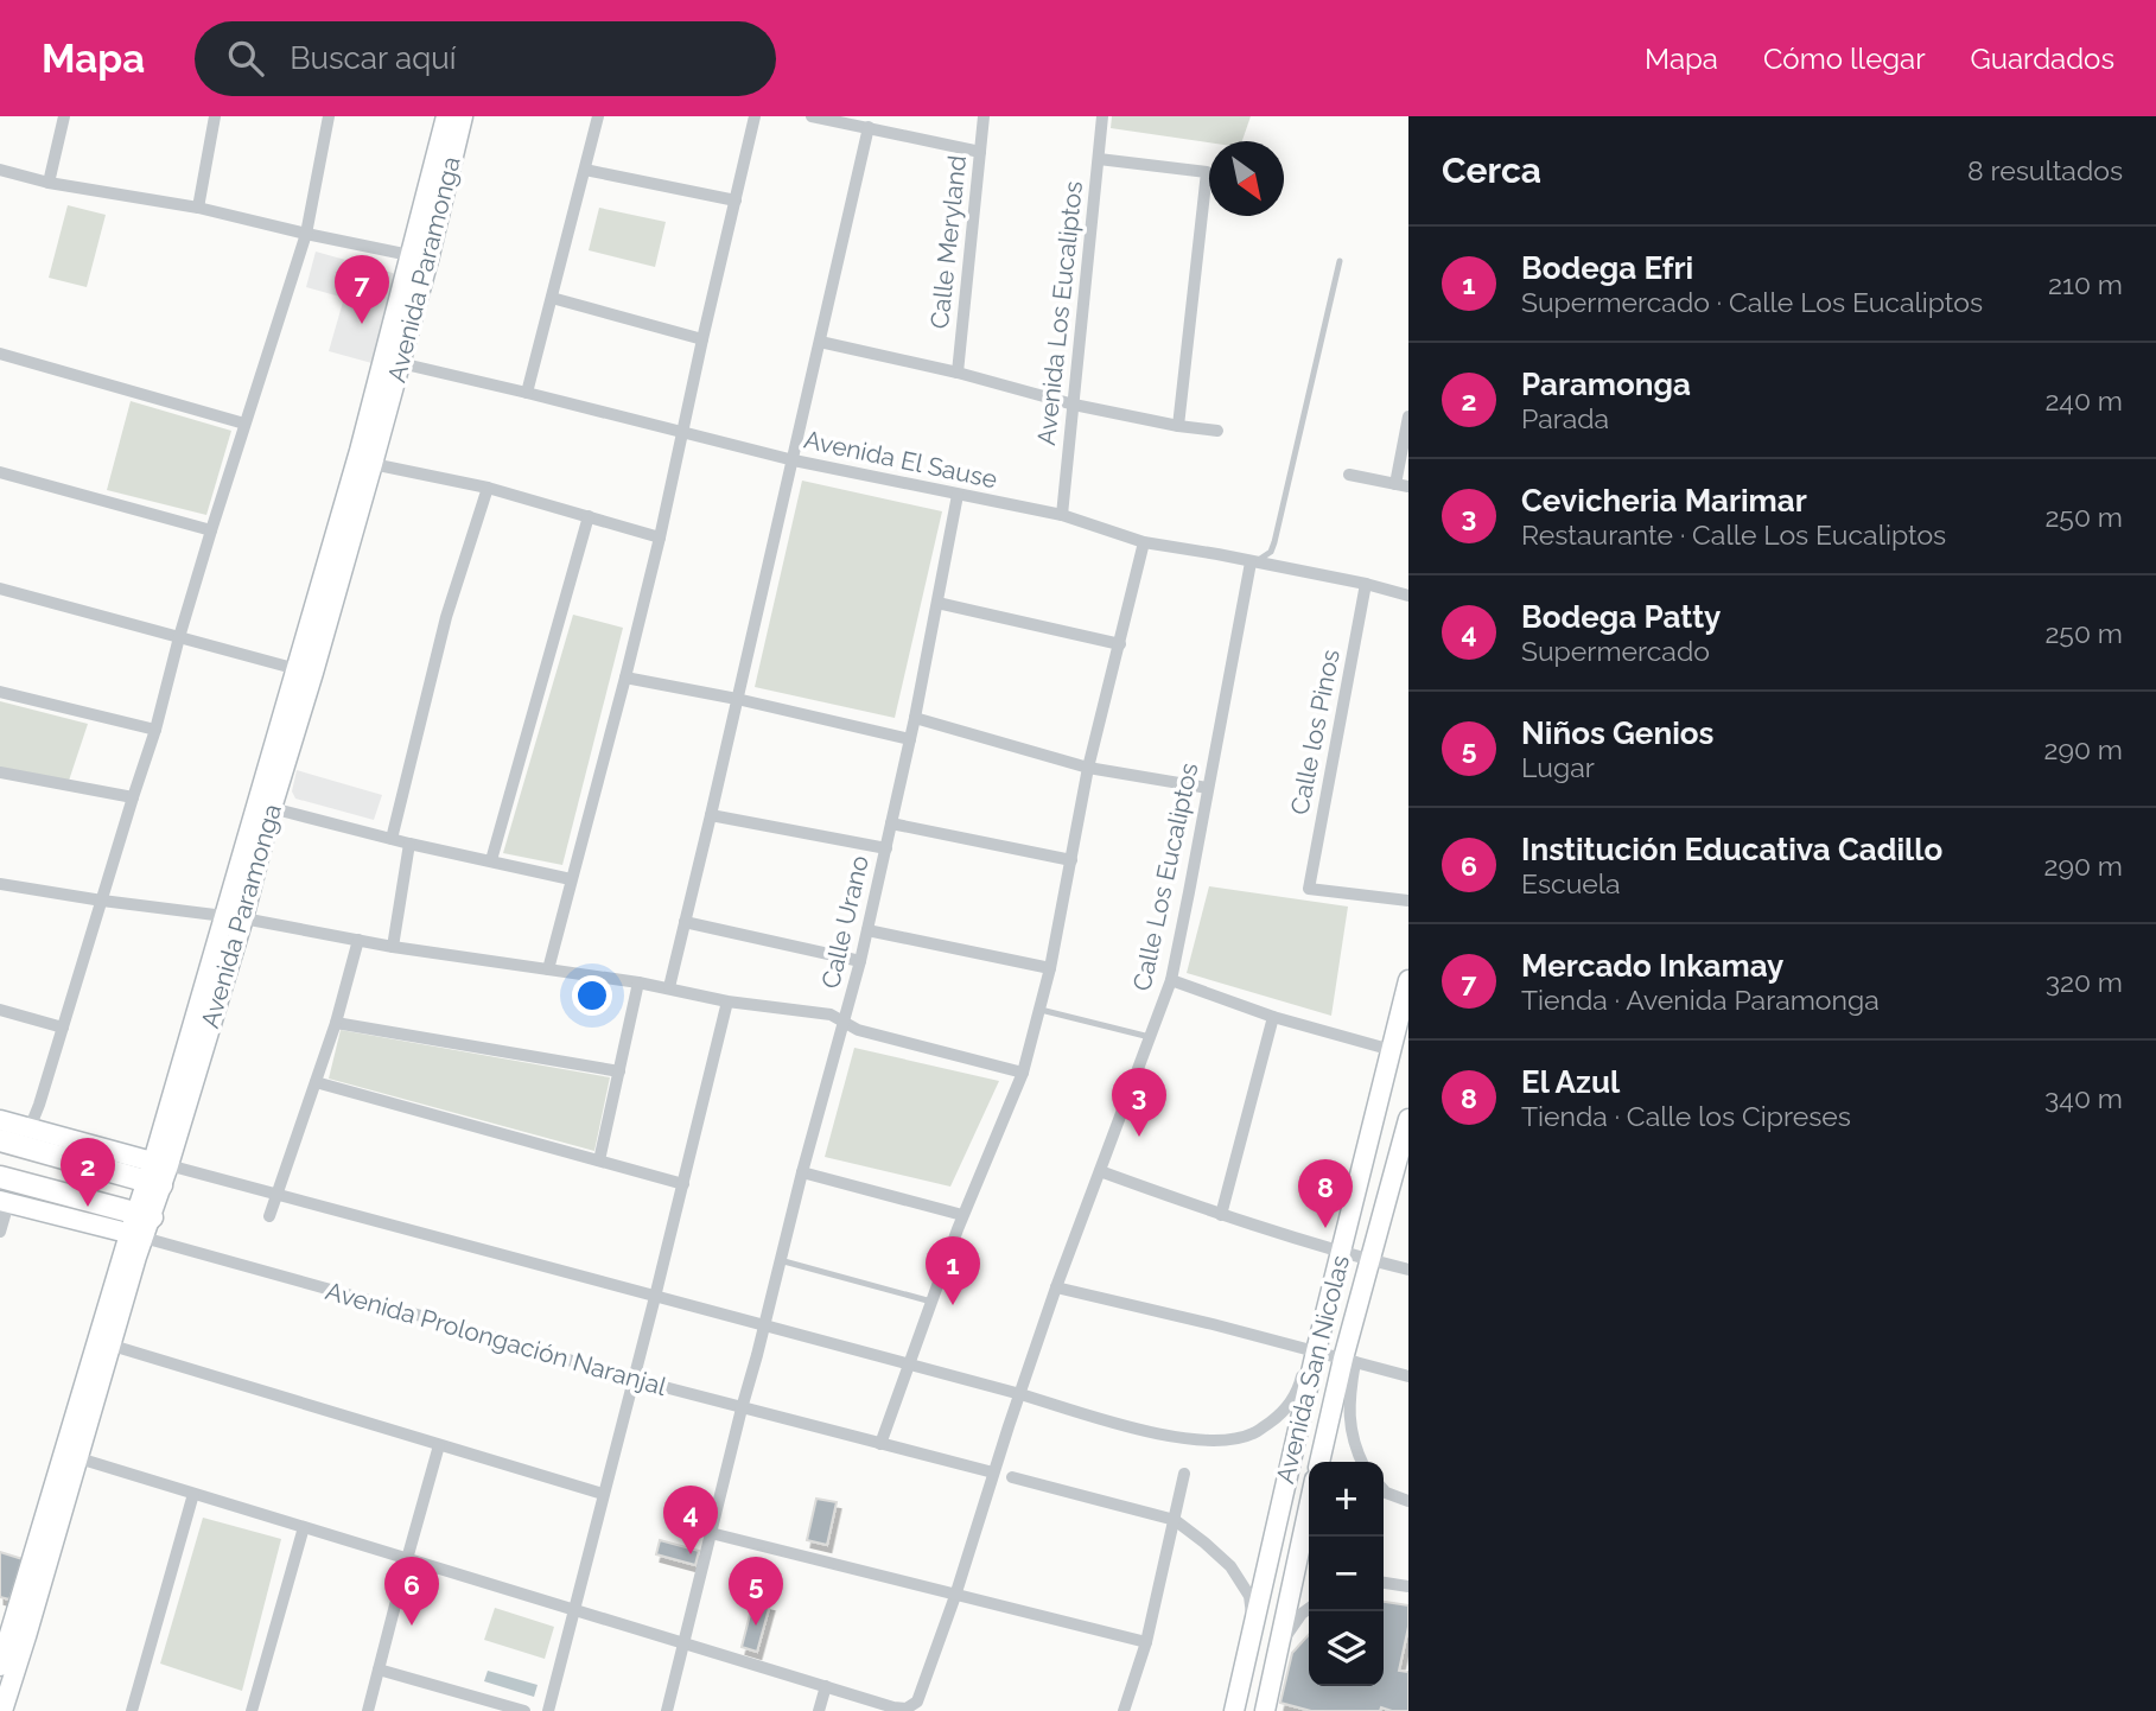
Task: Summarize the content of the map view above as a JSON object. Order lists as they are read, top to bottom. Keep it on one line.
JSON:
{"streets":{"main road":["Avenida Prolongación Naranjal"],"street":["Calle Meryland","Avenida Paramonga","Avenida Los Eucaliptos","Avenida El Sause","Calle los Pinos","Calle Los Eucaliptos","Calle Urano","Avenida San Nicolas"]},"crossings":[["Avenida Paramonga","Avenida El Sause"],["Avenida Paramonga","Avenida Prolongación Naranjal"],["Avenida Los Eucaliptos","Avenida El Sause"],["Avenida El Sause","Calle los Pinos"],["Avenida El Sause","Calle Los Eucaliptos"],["Avenida El Sause","Calle Urano"],["Calle Los Eucaliptos","Avenida Prolongación Naranjal"],["Calle Urano","Avenida Prolongación Naranjal"]],"north":"bottom right","page":{"header":"Mapa","search":"Buscar aquí","nav":["Mapa","Cómo llegar","Guardados"],"heading":["Cerca","8 resultados"],"list":[{"mark":"1","name":"Bodega Efri","note":"Supermercado · Calle Los Eucaliptos","value":"210 m"},{"mark":"2","name":"Paramonga","note":"Parada","value":"240 m"},{"mark":"3","name":"Cevicheria Marimar","note":"Restaurante · Calle Los Eucaliptos","value":"250 m"},{"mark":"4","name":"Bodega Patty","note":"Supermercado","value":"250 m"},{"mark":"5","name":"Niños Genios","note":"Lugar","value":"290 m"},{"mark":"6","name":"Institución Educativa Cadillo","note":"Escuela","value":"290 m"},{"mark":"7","name":"Mercado Inkamay","note":"Tienda · Avenida Paramonga","value":"320 m"},{"mark":"8","name":"El Azul","note":"Tienda · Calle los Cipreses","value":"340 m"}],"pins":["7","3","2","8","1","4","5","6"],"map_buttons":["+","−"]}}
